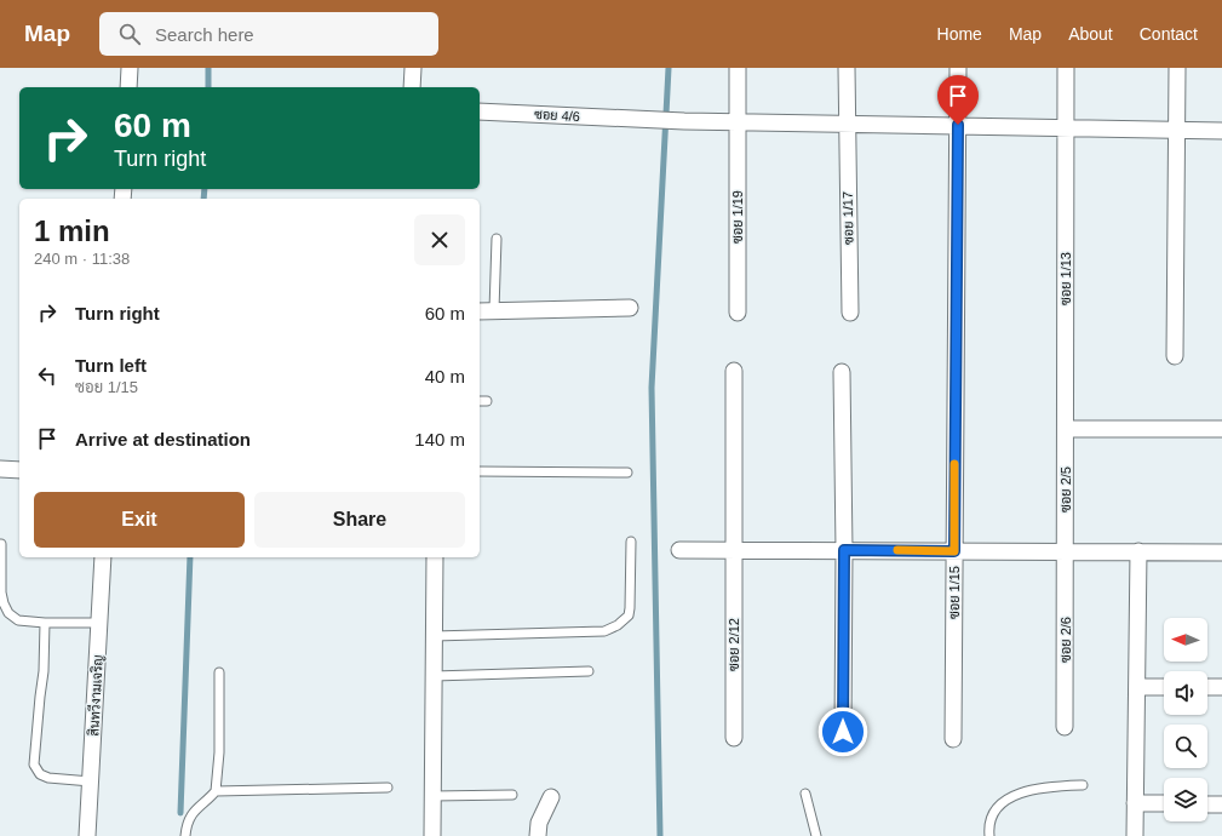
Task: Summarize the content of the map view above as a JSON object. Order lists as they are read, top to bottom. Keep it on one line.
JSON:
{"streets":{"street":["ซอย 4/6","ซอย 1/19","ซอย 1/17","ซอย 1/13","ซอย 2/5","ซอย 1/15","ซอย 2/6","ซอย 2/12","สินทวีงามเจริญ"]},"crossings":[["ซอย 4/6","ซอย 1/19"],["ซอย 4/6","ซอย 1/17"],["ซอย 4/6","ซอย 1/13"],["ซอย 4/6","ซอย 1/15"],["ซอย 1/13","ซอย 2/5"],["ซอย 2/5","ซอย 2/6"]],"north":"left","page":{"header":"Map","search":"Search here","nav":["Home","Map","About","Contact"],"turn":["60 m","Turn right"],"heading":["1 min","240 m · 11:38"],"list":[{"name":"Turn right","value":"60 m"},{"name":"Turn left","note":"ซอย 1/15","value":"40 m"},{"name":"Arrive at destination","value":"140 m"}],"buttons":["Exit","Share"]}}
